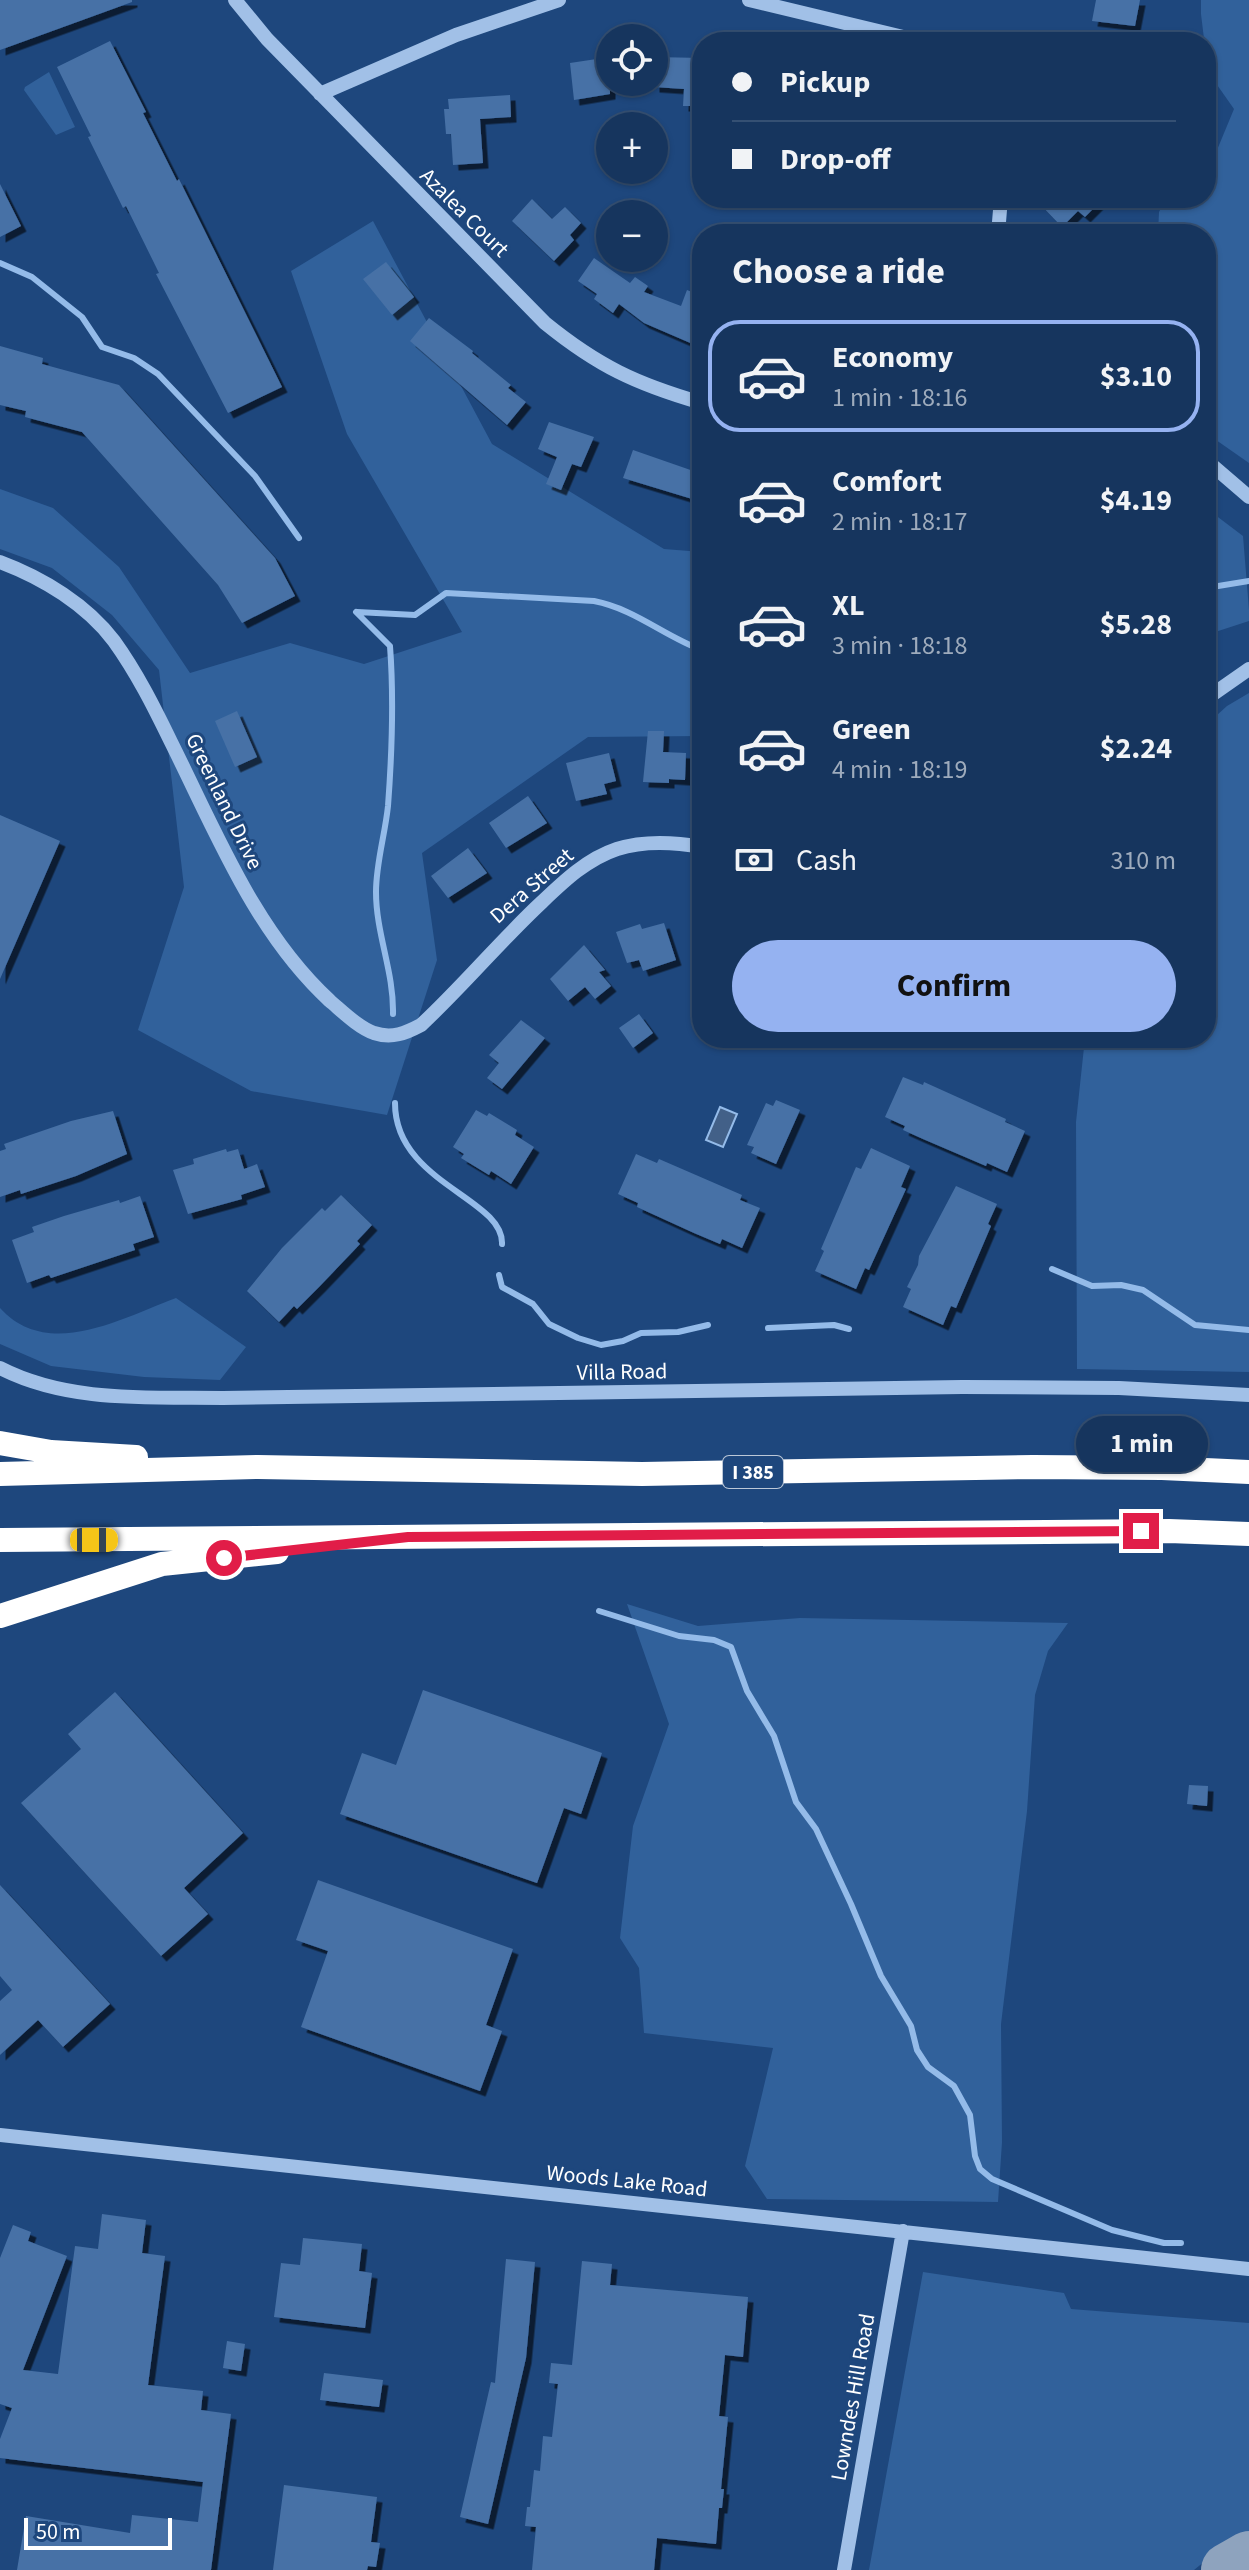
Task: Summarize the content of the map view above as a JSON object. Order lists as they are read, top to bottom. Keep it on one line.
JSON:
{"streets":{"highway":["I 385"],"street":["Azalea Court","Greenland Drive","Dera Street","Villa Road","Woods Lake Road","Lowndes Hill Road"]},"crossings":[["Greenland Drive","Dera Street"],["Woods Lake Road","Lowndes Hill Road"]],"scale_bar":"50 m","page":{"map_buttons":["+","−"],"banner":["Pickup","Drop-off"],"heading":"Choose a ride","list":[{"name":"Economy","note":"1 min · 18:16","value":"$3.10"},{"name":"Comfort","note":"2 min · 18:17","value":"$4.19"},{"name":"XL","note":"3 min · 18:18","value":"$5.28"},{"name":"Green","note":"4 min · 18:19","value":"$2.24"}],"pay":["Cash","310 m"],"buttons":"Confirm","bubble":"1 min","scale":"50 m"}}
